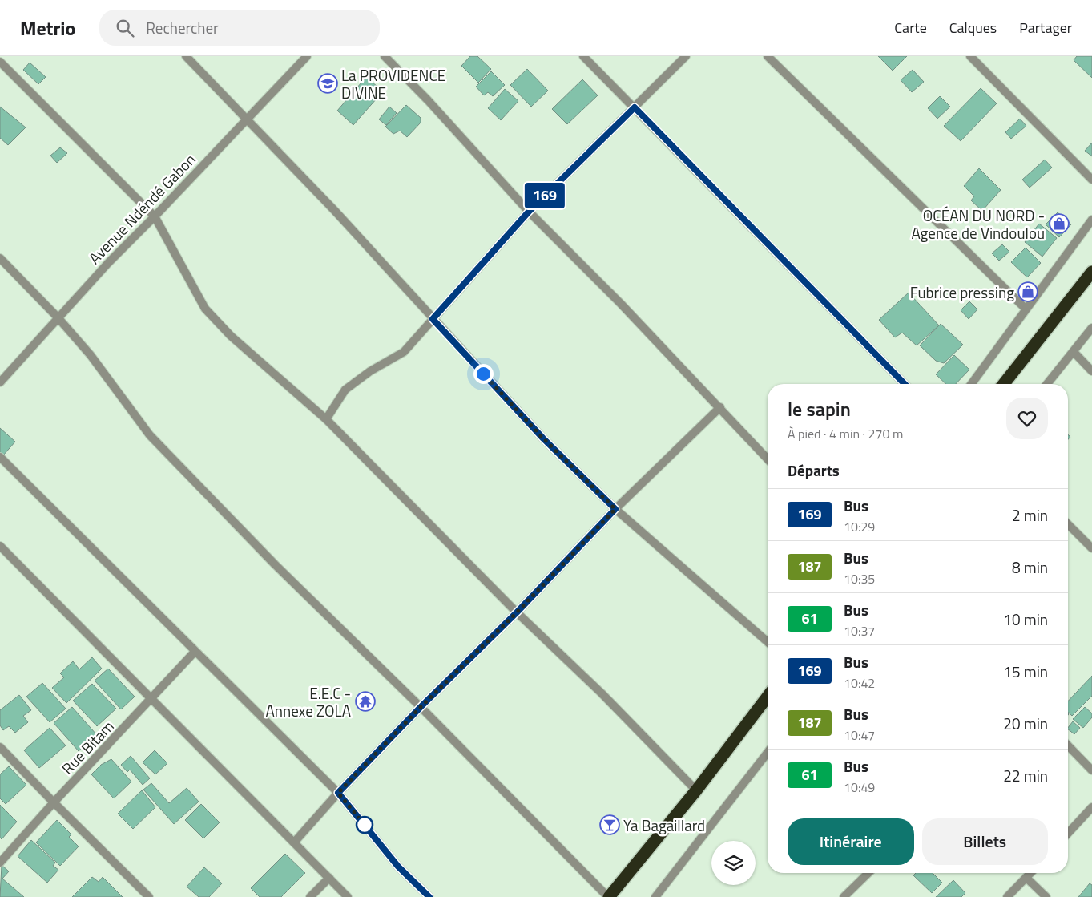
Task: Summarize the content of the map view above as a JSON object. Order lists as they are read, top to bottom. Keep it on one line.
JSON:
{"streets":{"street":["Avenue Ndéndé Gabon","Rue Bitam"]},"places":{"school or university":["La PROVIDENCE DIVINE"],"shop":["OCÉAN DU NORD - Agence de Vindoulou","Fubrice pressing"],"temple":["E.E.C - Annexe ZOLA"],"bar":["Ya Bagaillard"]},"lines":["bus line 169"],"page":{"header":"Metrio","search":"Rechercher","nav":["Carte","Calques","Partager"],"on_map":"169","heading":[["le sapin","À pied · 4 min · 270 m"],"Départs"],"list":[{"mark":"169","name":"Bus","note":"10:29","value":"2 min"},{"mark":"187","name":"Bus","note":"10:35","value":"8 min"},{"mark":"61","name":"Bus","note":"10:37","value":"10 min"},{"mark":"169","name":"Bus","note":"10:42","value":"15 min"},{"mark":"187","name":"Bus","note":"10:47","value":"20 min"},{"mark":"61","name":"Bus","note":"10:49","value":"22 min"}],"buttons":["Itinéraire","Billets"]}}
